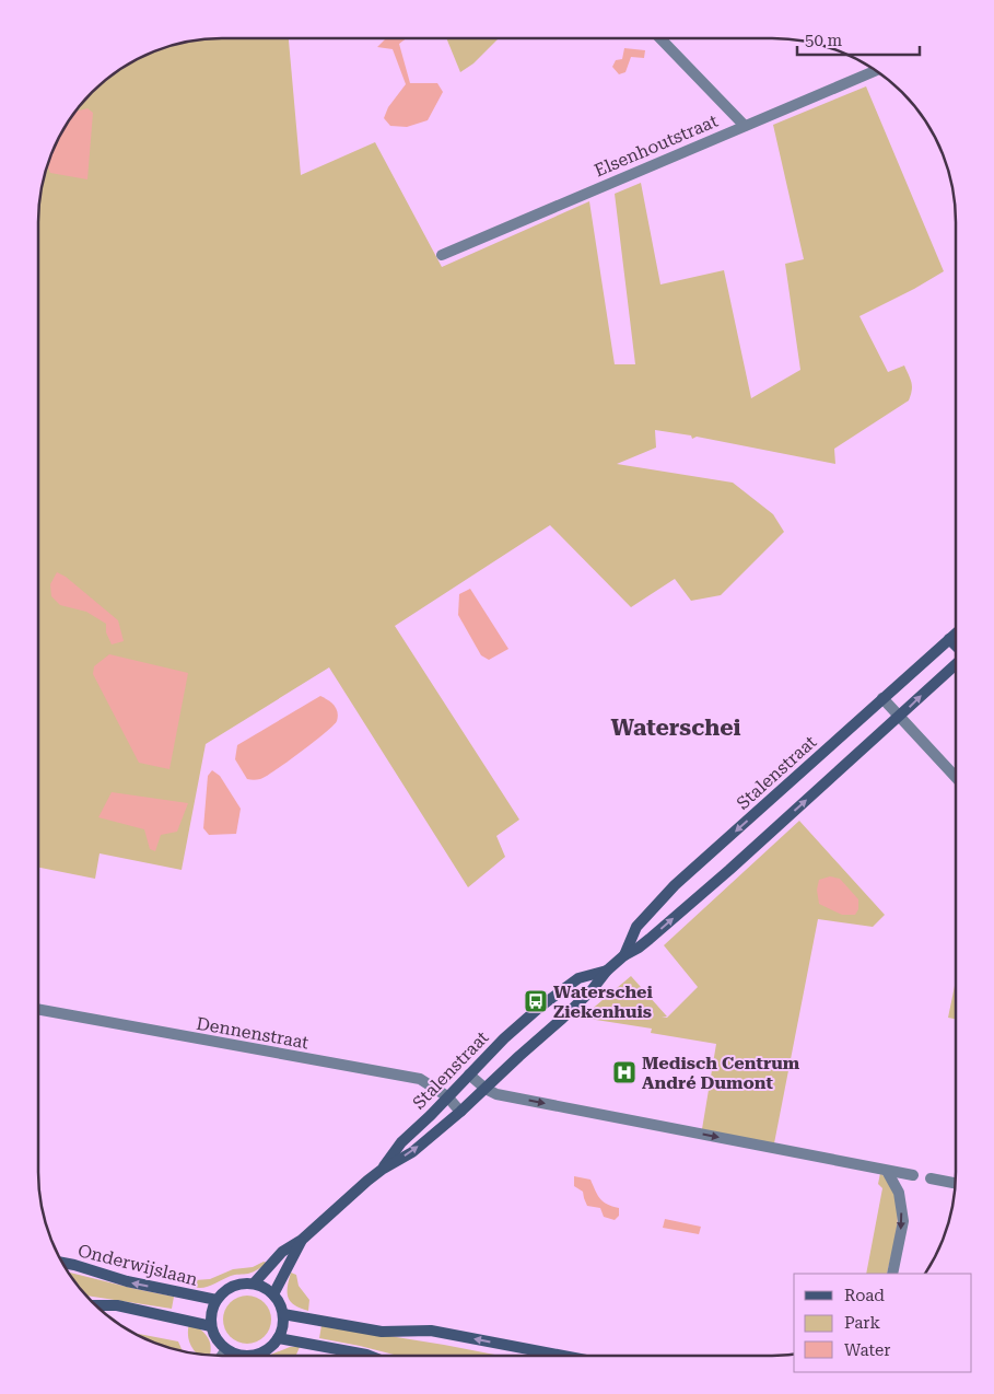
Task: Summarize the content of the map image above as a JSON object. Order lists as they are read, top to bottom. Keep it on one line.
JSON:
{"streets":{"street":["Elsenhoutstraat","Stalenstraat","Dennenstraat","Onderwijslaan"]},"crossings":[["Stalenstraat","Dennenstraat"],["Stalenstraat","Onderwijslaan"]],"districts":["Waterschei"],"places":{"bus stop":["Waterschei Ziekenhuis"],"hospital":["Medisch Centrum André Dumont"]},"legend":["Road","Park","Water"],"scale_bar":"50 m"}
